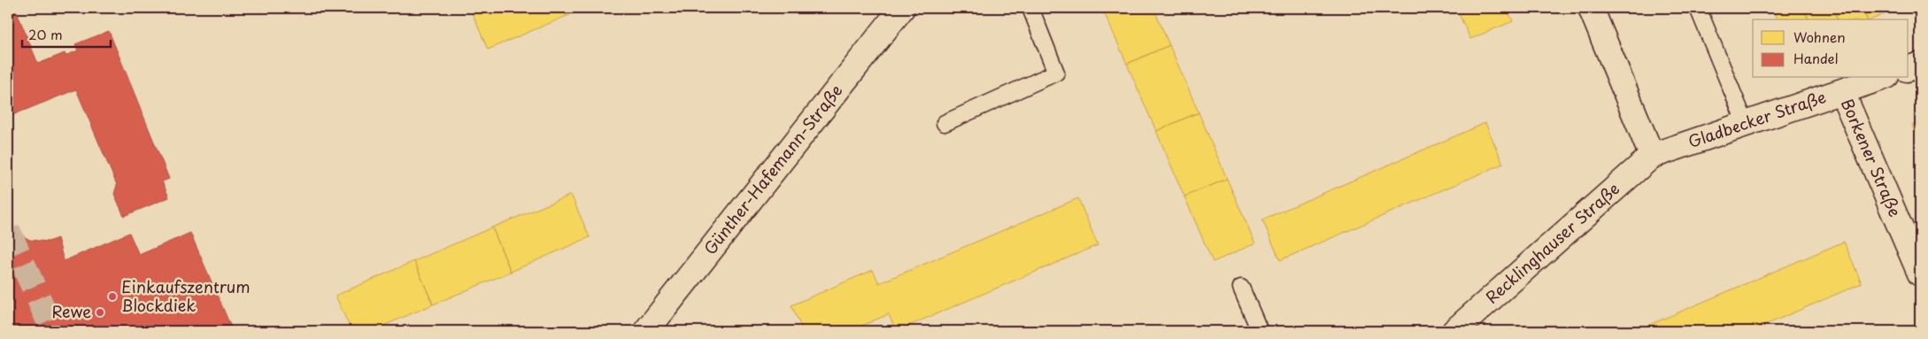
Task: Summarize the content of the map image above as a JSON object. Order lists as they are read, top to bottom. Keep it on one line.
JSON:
{"streets":{"street":["Gladbecker Straße","Borkener Straße","Günther-Hafemann-Straße","Recklinghauser Straße"]},"crossings":[["Gladbecker Straße","Borkener Straße"],["Gladbecker Straße","Recklinghauser Straße"]],"places":["Einkaufszentrum Blockdiek","Rewe"],"legend":["Wohnen","Handel"],"scale_bar":"20 m"}
